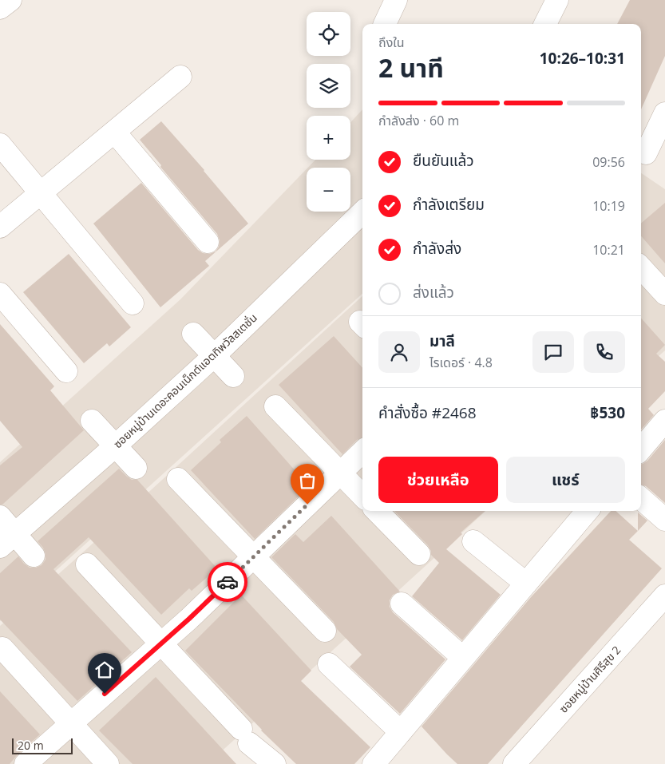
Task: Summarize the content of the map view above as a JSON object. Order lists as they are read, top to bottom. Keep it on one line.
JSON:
{"streets":{"street":["ซอยหมู่บ้านเดอะคอนเน็กต์แอตทิพวัลสเตชั่น","ซอยหมู่บ้านศิรีสุข 2"]},"scale_bar":"20 m","page":{"map_buttons":["+","−"],"heading":["2 นาที","ถึงใน","10:26–10:31"],"panel":["มาลี","ไรเดอร์ · 4.8","คำสั่งซื้อ #2468","฿530"],"bar":"กำลังส่ง · 60 m","list":[["ยืนยันแล้ว","09:56"],["กำลังเตรียม","10:19"],["กำลังส่ง","10:21"],"ส่งแล้ว"],"buttons":["ช่วยเหลือ","แชร์"],"scale":"20 m"}}
